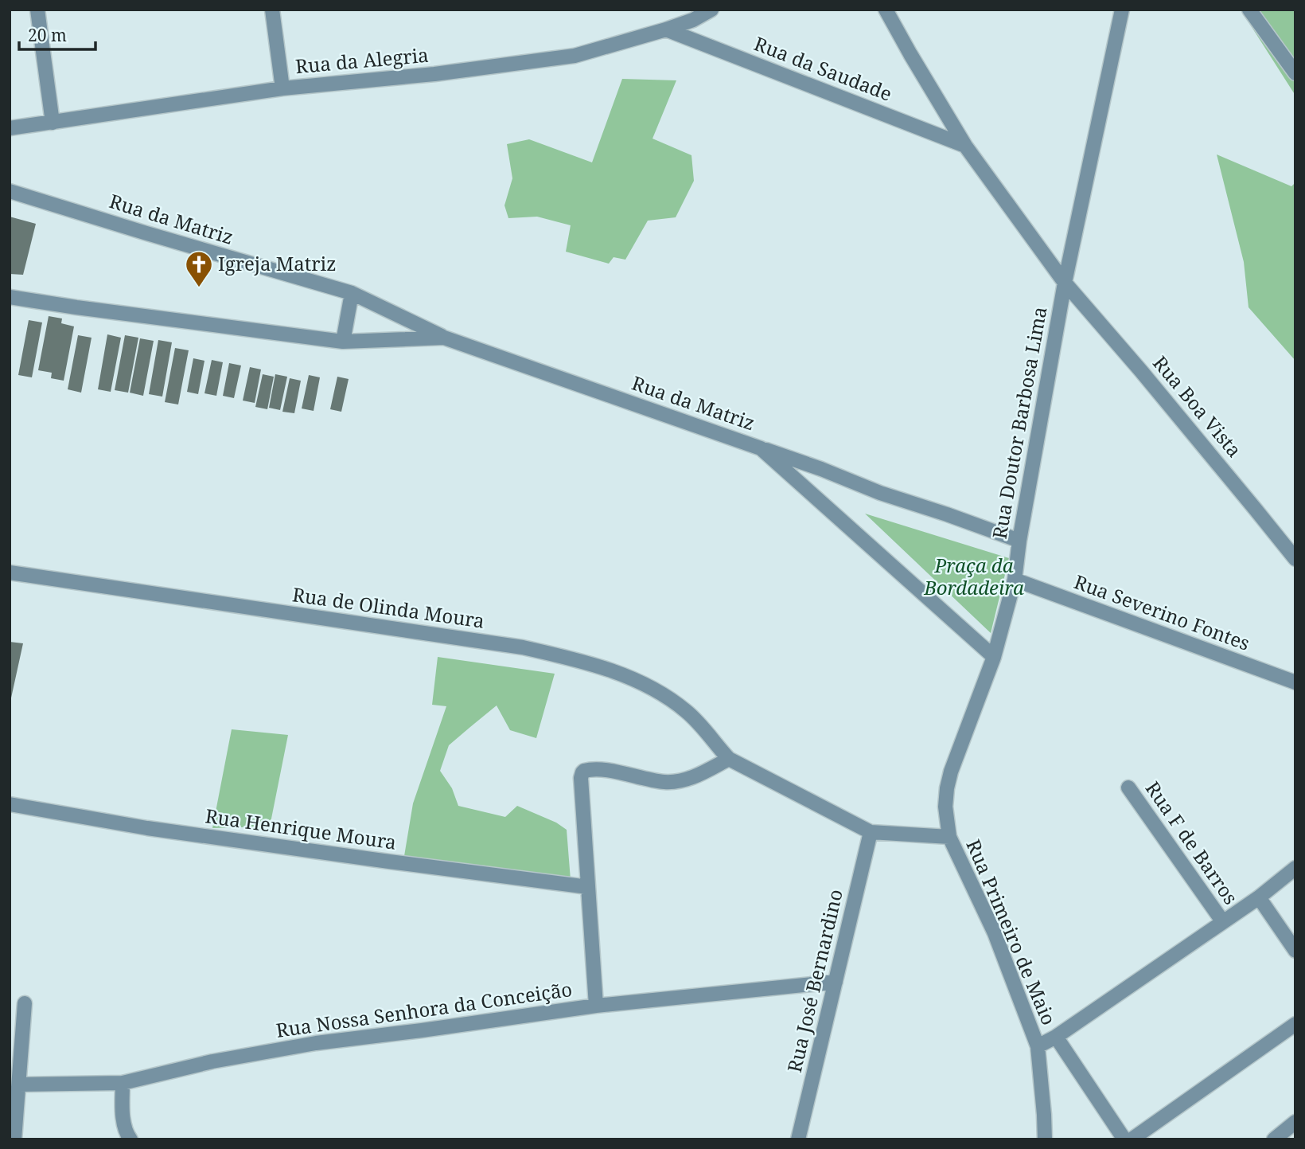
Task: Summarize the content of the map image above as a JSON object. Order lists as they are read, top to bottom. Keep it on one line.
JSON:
{"streets":{"street":["Rua da Alegria","Rua da Saudade","Rua da Matriz","Rua Boa Vista","Rua Doutor Barbosa Lima","Rua de Olinda Moura","Rua Severino Fontes","Rua Henrique Moura","Rua F de Barros","Rua Primeiro de Maio","Rua José Bernardino","Rua Nossa Senhora da Conceição"]},"crossings":[["Rua da Alegria","Rua da Saudade"],["Rua da Saudade","Rua Boa Vista"],["Rua da Saudade","Rua Doutor Barbosa Lima"],["Rua da Matriz","Rua Doutor Barbosa Lima"],["Rua Boa Vista","Rua Doutor Barbosa Lima"],["Rua Doutor Barbosa Lima","Rua Severino Fontes"],["Rua Doutor Barbosa Lima","Rua Primeiro de Maio"],["Rua de Olinda Moura","Rua Primeiro de Maio"],["Rua Primeiro de Maio","Rua José Bernardino"],["Rua José Bernardino","Rua Nossa Senhora da Conceição"]],"parks":["Praça da Bordadeira"],"places":{"church":["Igreja Matriz"]},"scale_bar":"20 m"}
